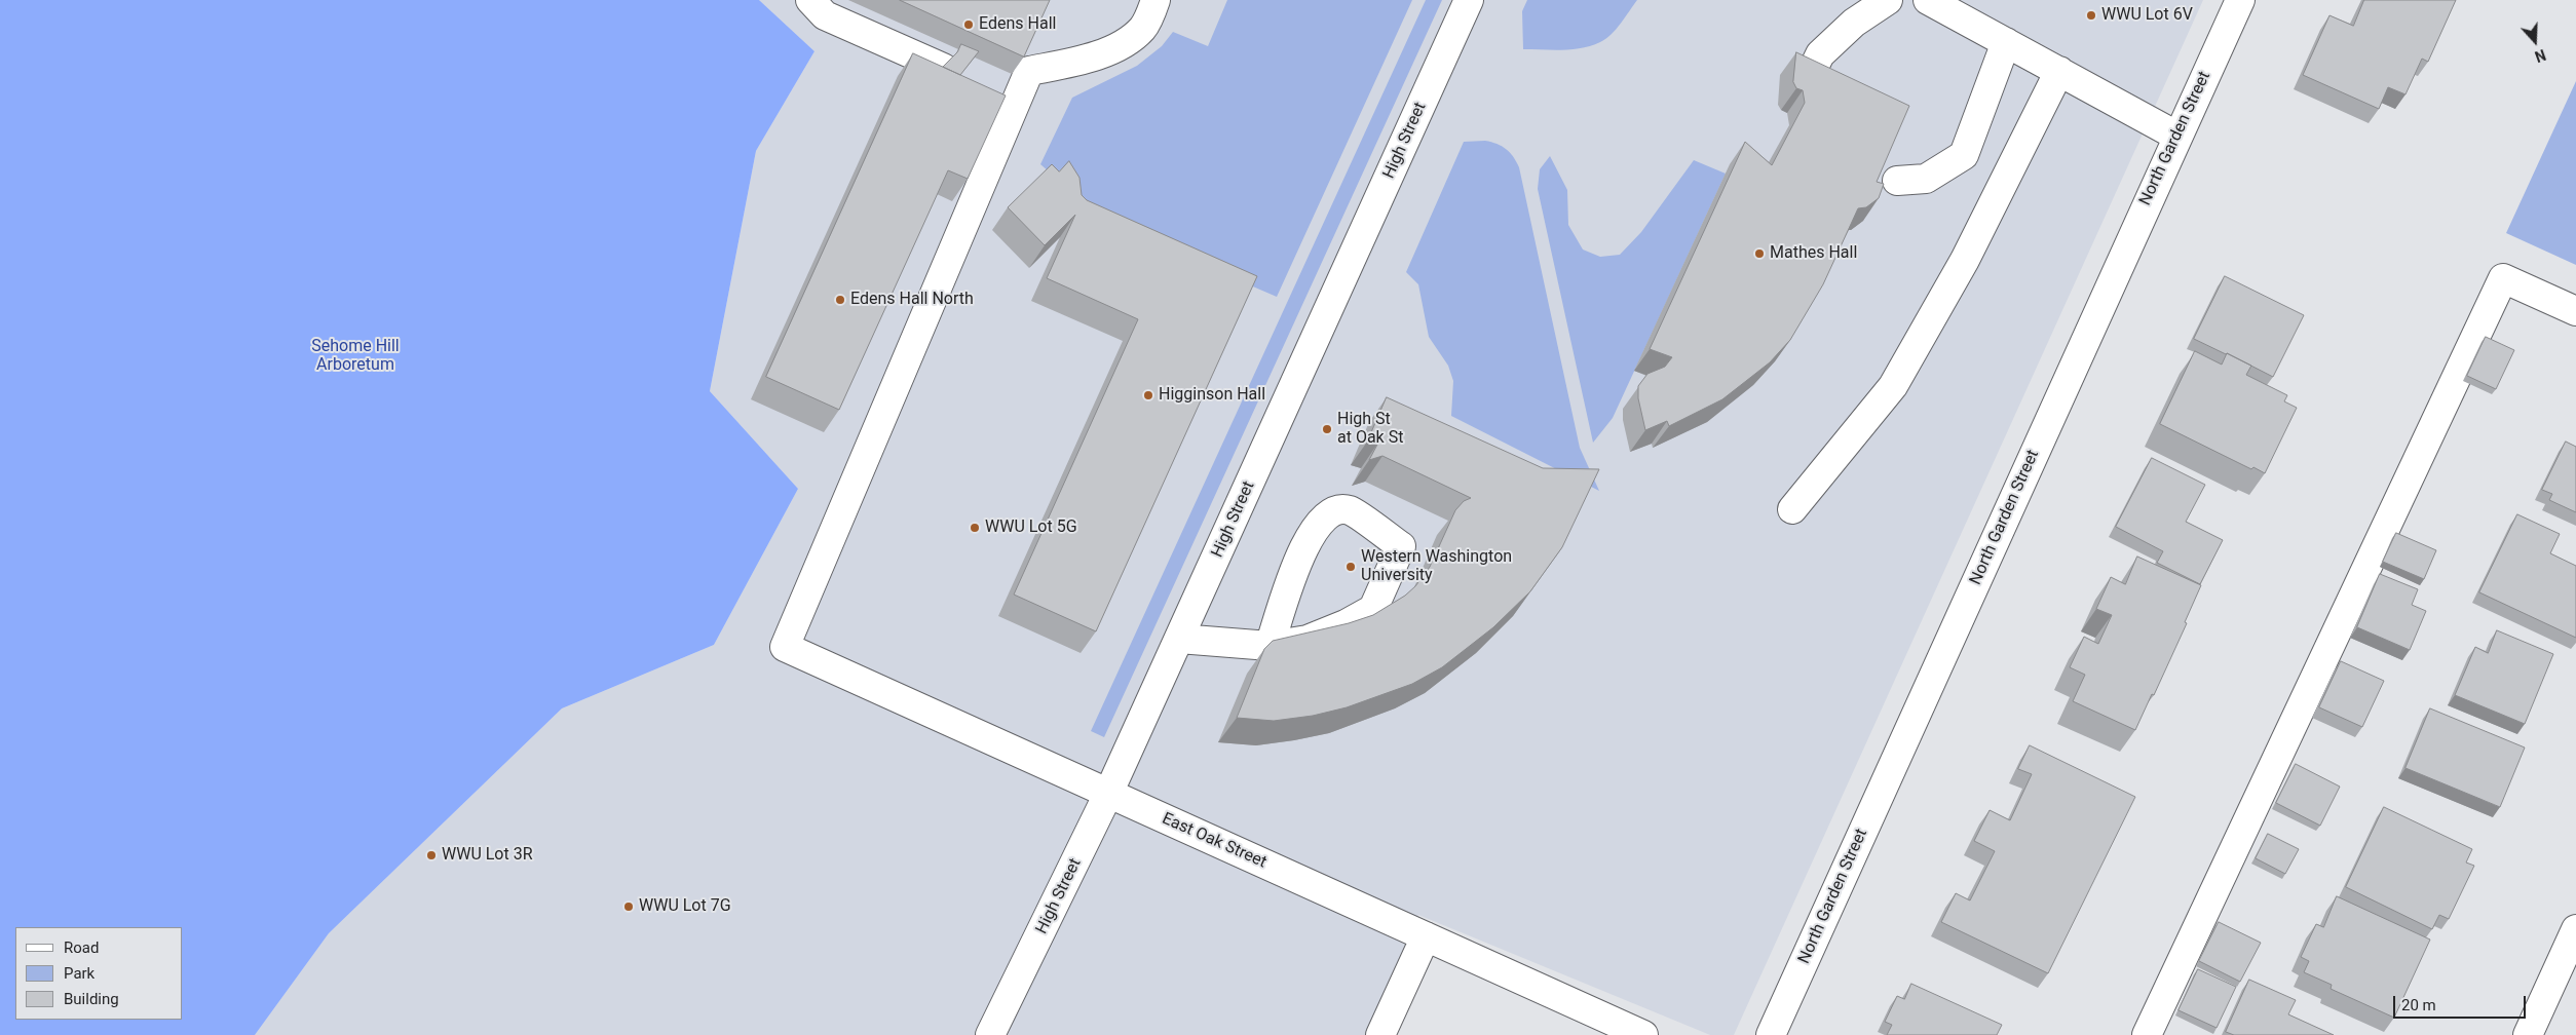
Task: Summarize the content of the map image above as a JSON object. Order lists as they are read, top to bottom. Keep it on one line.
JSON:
{"streets":{"street":["North Garden Street","High Street","East Oak Street"]},"crossings":[["High Street","East Oak Street"]],"parks":["Sehome Hill Arboretum"],"places":["WWU Lot 6V","Edens Hall","Mathes Hall","Edens Hall North","Higginson Hall","High St at Oak St","WWU Lot 5G","Western Washington University","WWU Lot 3R","WWU Lot 7G"],"legend":["Road","Park","Building"],"scale_bar":"20 m","north":"bottom"}
